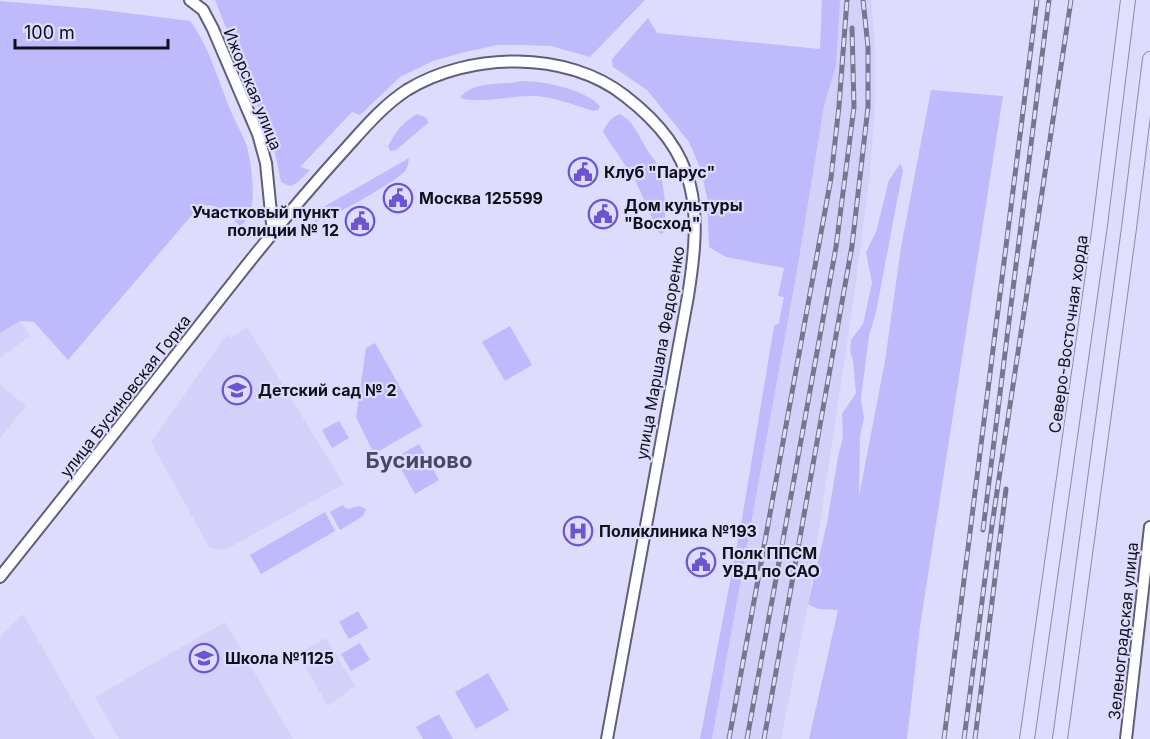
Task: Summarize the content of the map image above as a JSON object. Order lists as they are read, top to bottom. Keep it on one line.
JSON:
{"streets":{"main road":["Северо-Восточная хорда"],"street":["Ижорская улица","улица Маршала Федоренко","улица Бусиновская Горка","Зеленоградская улица"]},"crossings":[["Ижорская улица","улица Маршала Федоренко"],["Ижорская улица","улица Бусиновская Горка"],["улица Маршала Федоренко","улица Бусиновская Горка"]],"districts":["Бусиново"],"places":{"public building":["Клуб \"Парус\"","Москва 125599","Дом культуры \"Восход\"","Участковый пункт полиции № 12","Полк ППСМ УВД по САО"],"school or university":["Детский сад № 2","Школа №1125"],"hospital":["Поликлиника №193"]},"scale_bar":"100 m"}
